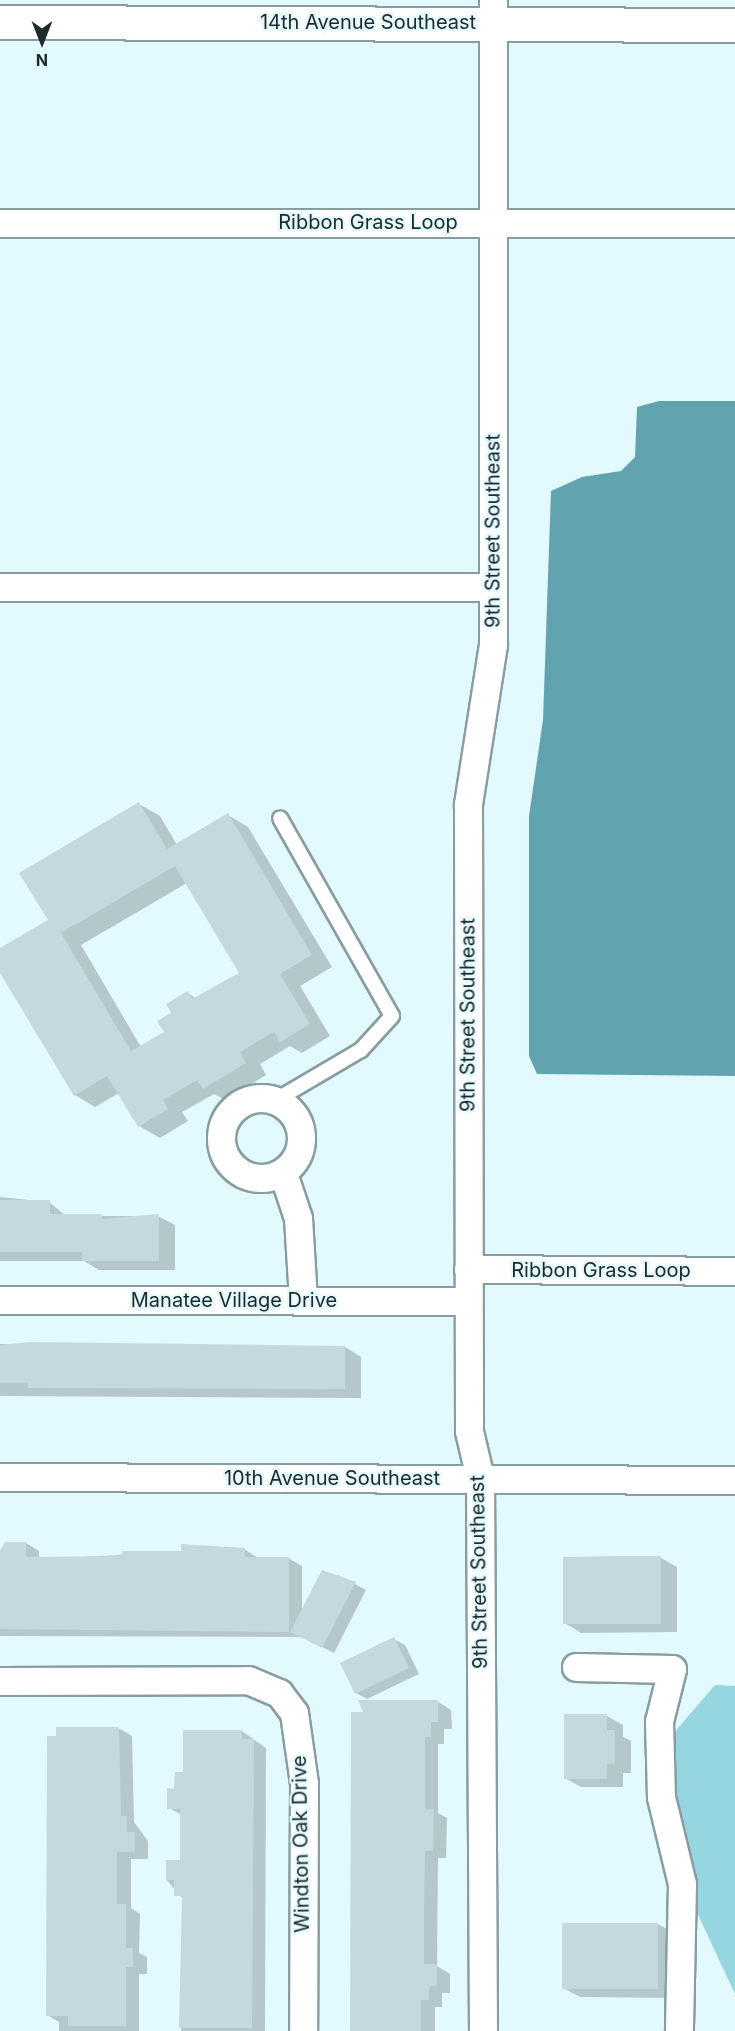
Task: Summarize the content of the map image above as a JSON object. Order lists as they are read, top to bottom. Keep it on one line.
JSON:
{"streets":{"street":["14th Avenue Southeast","Ribbon Grass Loop","9th Street Southeast","Manatee Village Drive","10th Avenue Southeast","Windton Oak Drive"]},"crossings":[["14th Avenue Southeast","9th Street Southeast"],["Ribbon Grass Loop","9th Street Southeast"],["9th Street Southeast","Manatee Village Drive"],["9th Street Southeast","10th Avenue Southeast"]],"north":"bottom"}
